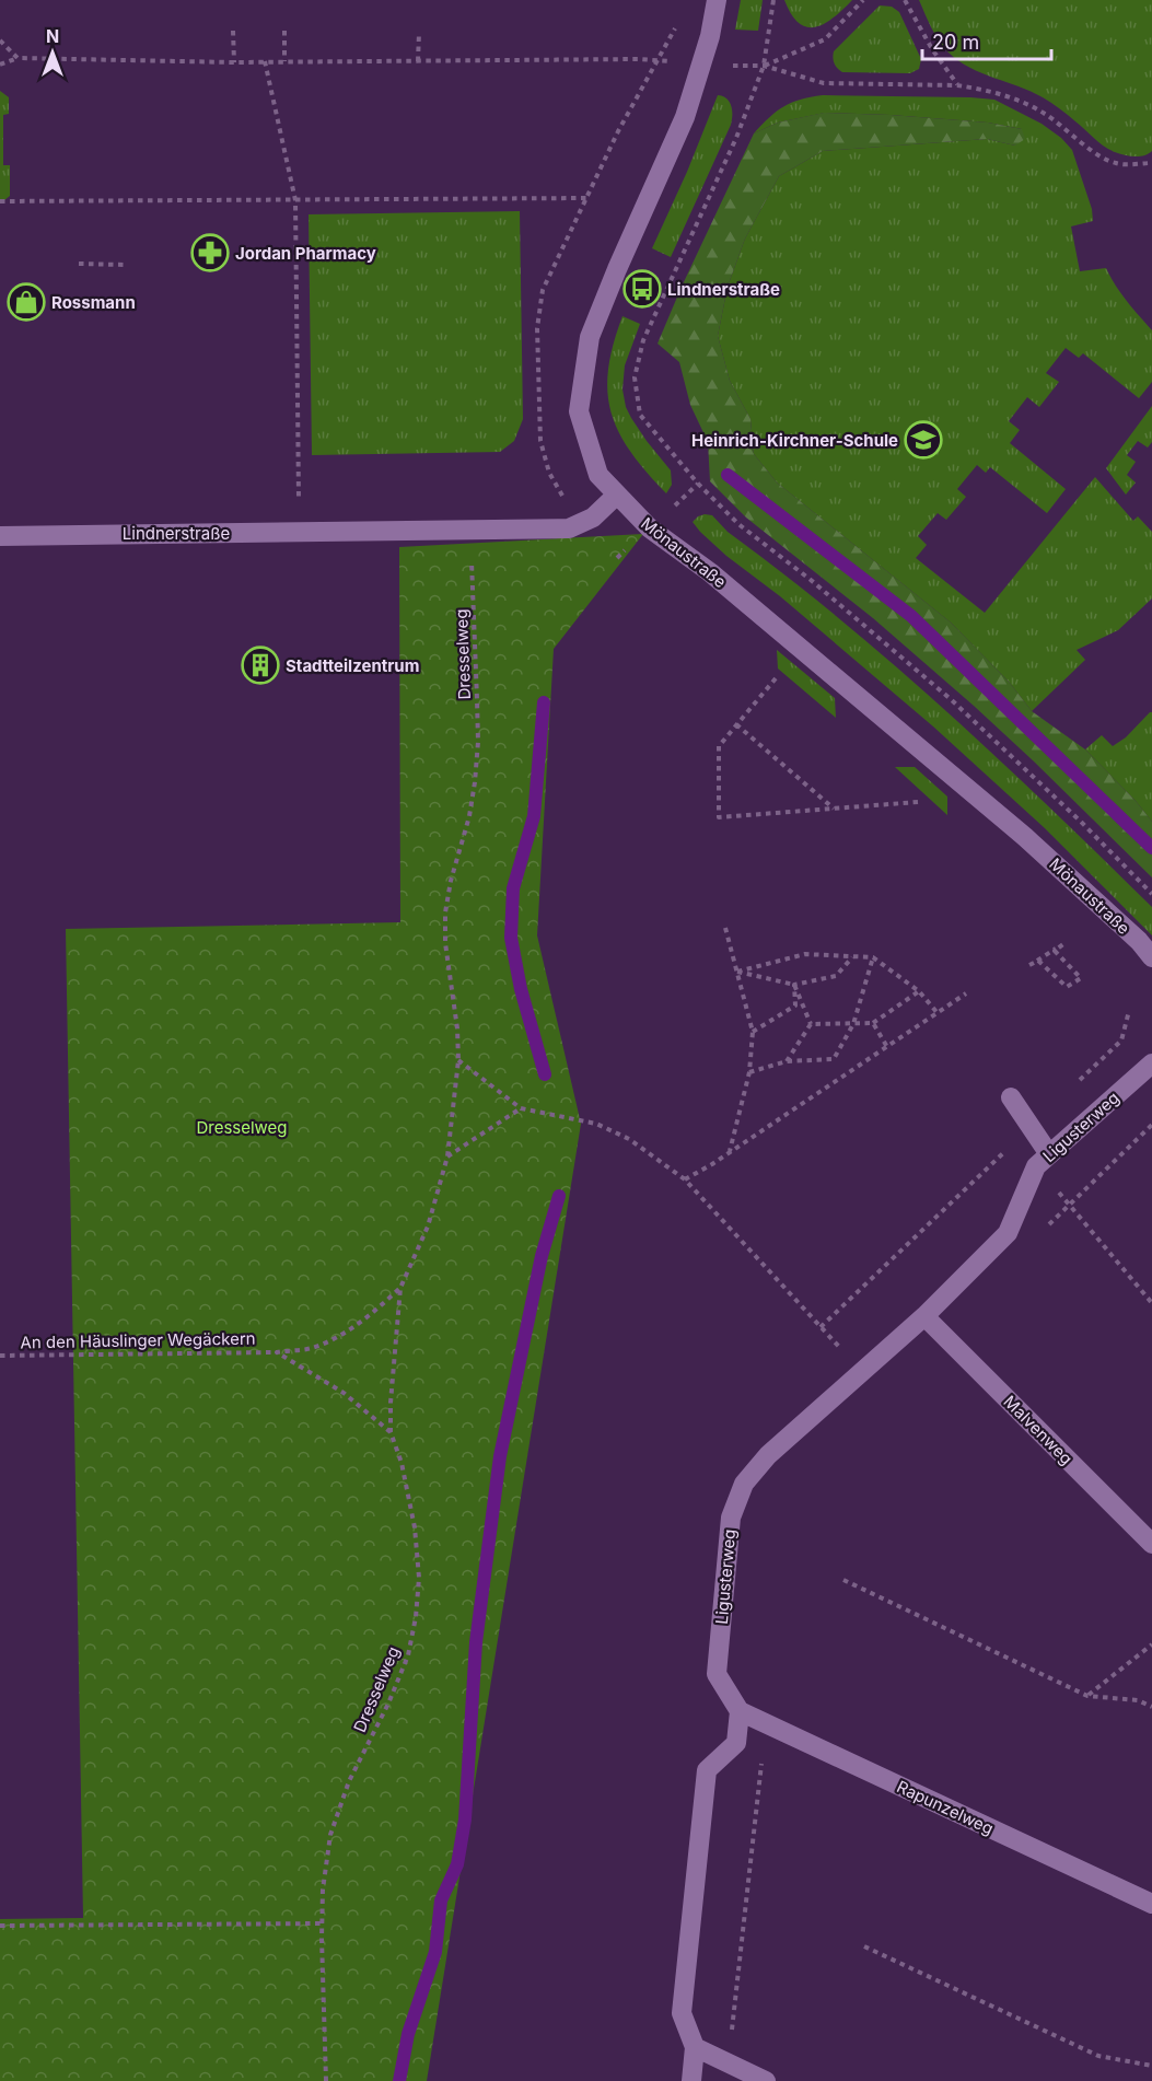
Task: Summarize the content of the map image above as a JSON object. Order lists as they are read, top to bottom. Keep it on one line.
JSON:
{"streets":{"street":["Lindnerstraße","Mönaustraße","Ligusterweg","Malvenweg","Rapunzelweg"],"path":["Dresselweg","An den Häuslinger Wegäckern"]},"crossings":[["Lindnerstraße","Mönaustraße"],["Lindnerstraße","Dresselweg"],["Dresselweg","An den Häuslinger Wegäckern"],["Ligusterweg","Malvenweg"],["Ligusterweg","Rapunzelweg"]],"parks":["Dresselweg"],"places":{"pharmacy":["Jordan Pharmacy"],"bus stop":["Lindnerstraße"],"shop":["Rossmann"],"school or university":["Heinrich-Kirchner-Schule"],"building":["Stadtteilzentrum"]},"scale_bar":"20 m","north":"top"}
